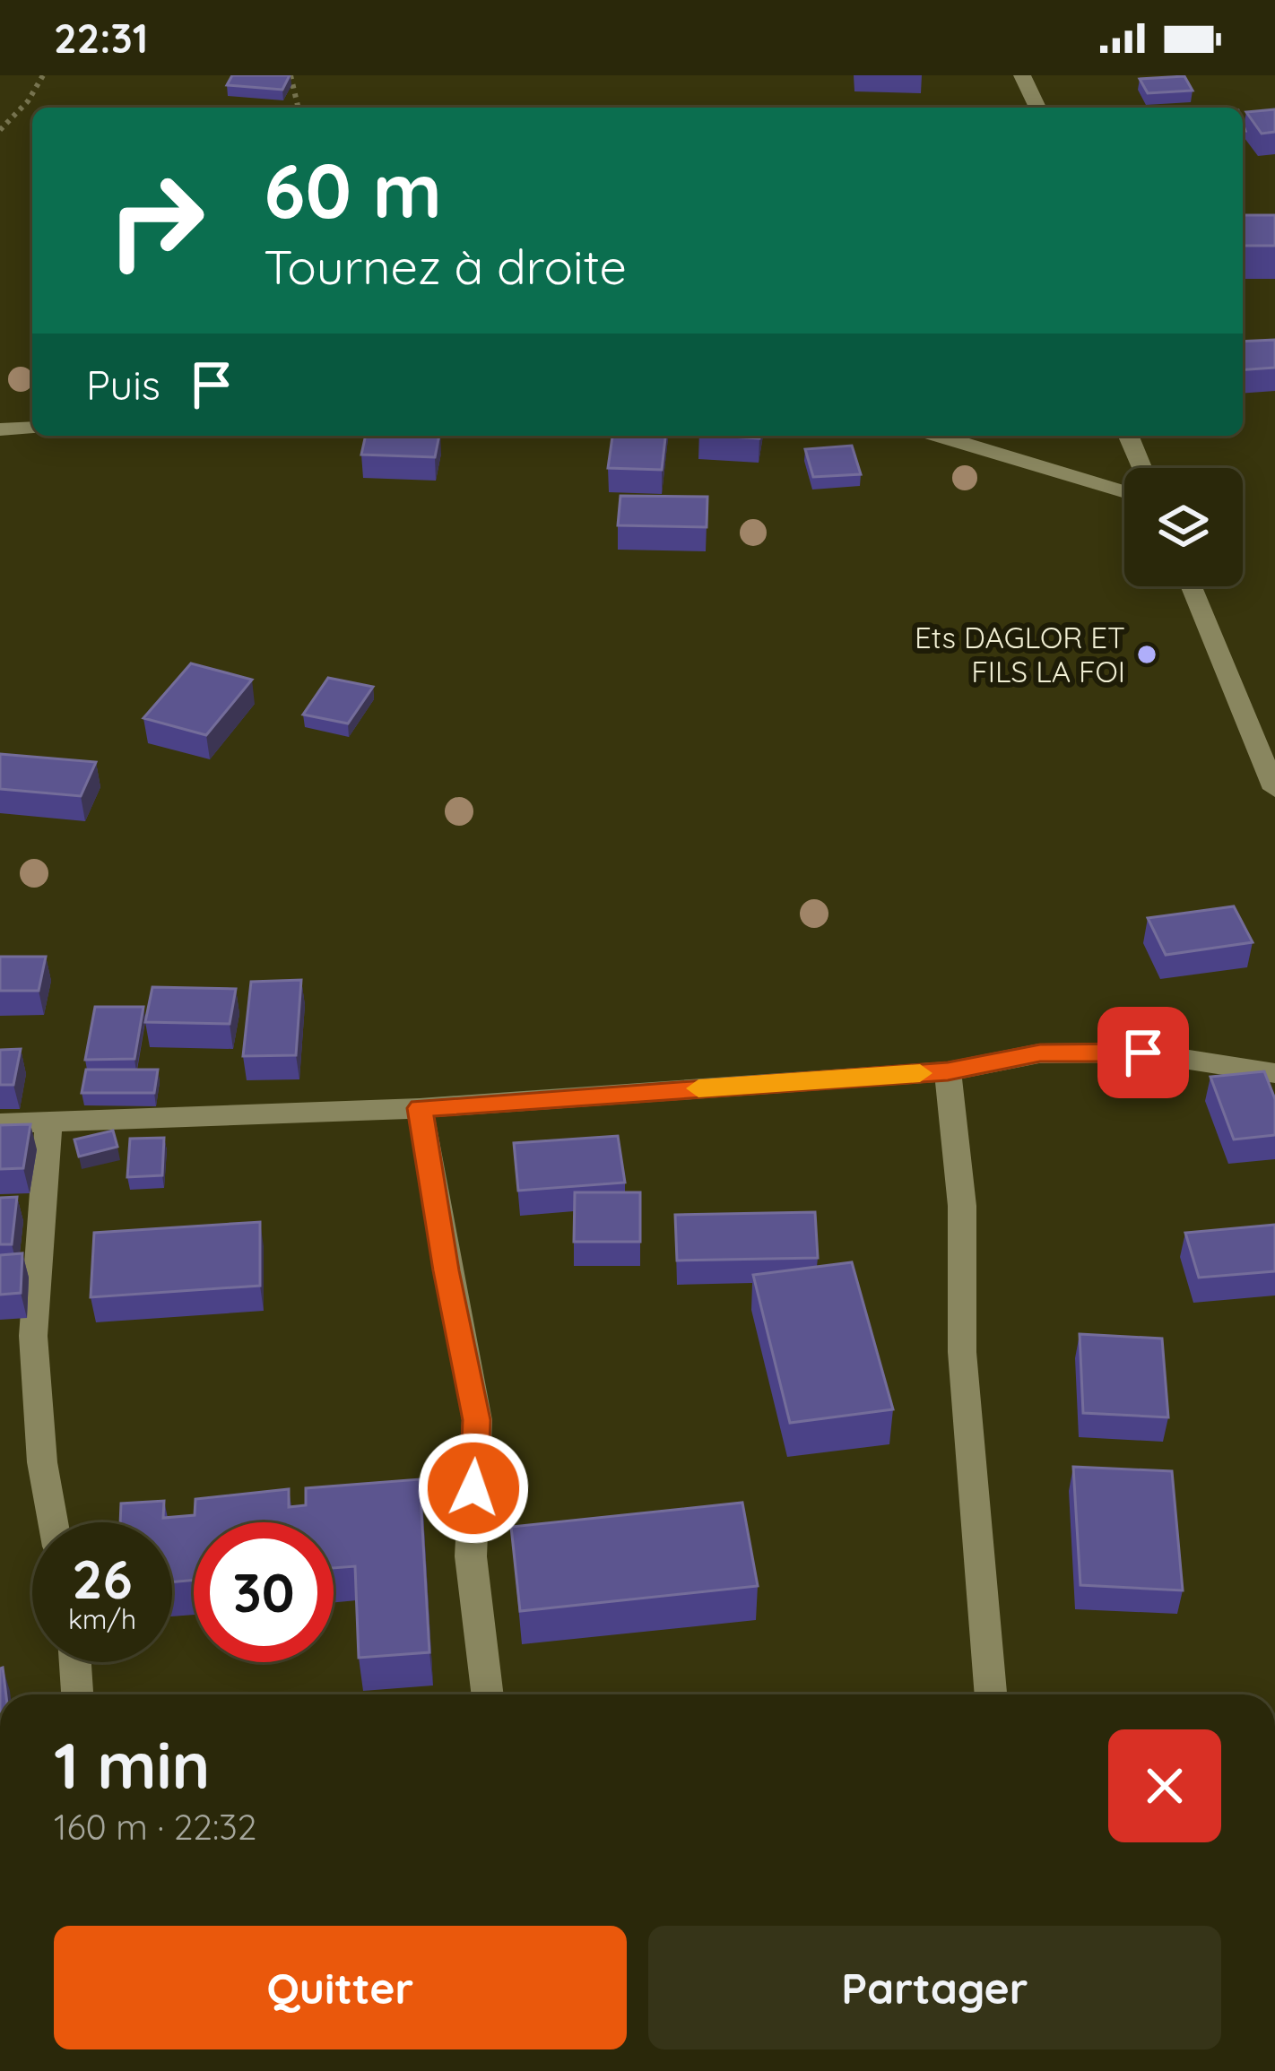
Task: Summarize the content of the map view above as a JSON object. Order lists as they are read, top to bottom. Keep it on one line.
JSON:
{"places":["Ets DAGLOR ET FILS LA FOI"],"page":{"status":"22:31","turn":["60 m","Tournez à droite"],"then":"Puis","speed":"26 km/h","limit":"30","heading":["1 min","160 m · 22:32"],"buttons":["Quitter","Partager"]}}
